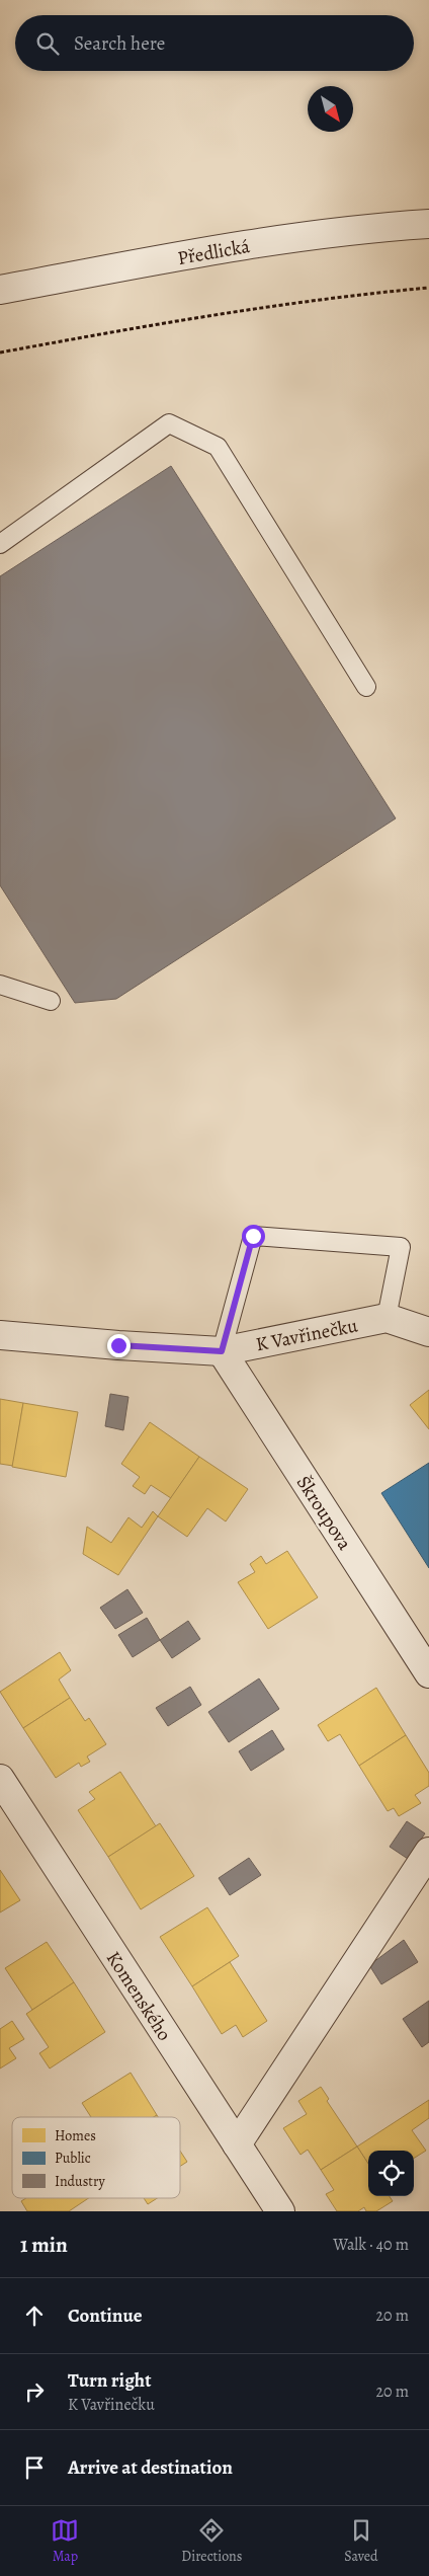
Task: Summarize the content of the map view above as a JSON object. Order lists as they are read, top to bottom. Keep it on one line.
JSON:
{"streets":{"street":["Předlická","K Vavřinečku","Škroupova","Komenského"]},"crossings":[["K Vavřinečku","Škroupova"]],"legend":["Homes","Public","Industry"],"north":"bottom right","page":{"search":"Search here","heading":["1 min","Walk · 40 m"],"list":[["Continue","20 m"],["Turn right","K Vavřinečku","20 m"],"Arrive at destination"],"nav":["Map","Directions","Saved"]}}
